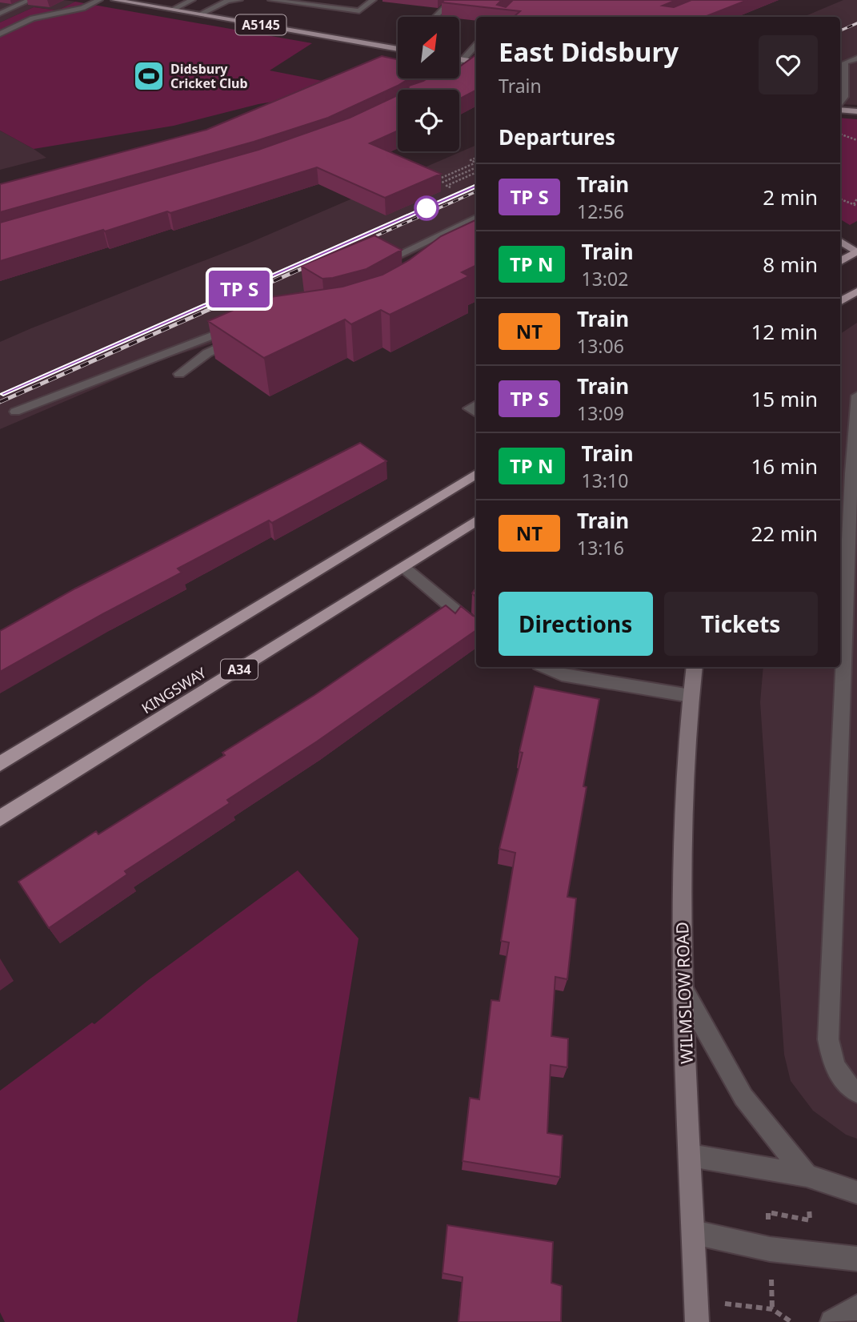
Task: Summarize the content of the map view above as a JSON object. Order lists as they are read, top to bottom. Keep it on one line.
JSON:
{"streets":{"highway":["A34","KINGSWAY"],"main road":["A5145","WILMSLOW ROAD"]},"places":{"sports":["Didsbury Cricket Club"]},"north":"top right","page":{"on_map":"TP S","heading":[["East Didsbury","Train"],"Departures"],"list":[{"mark":"TP S","name":"Train","note":"12:56","value":"2 min"},{"mark":"TP N","name":"Train","note":"13:02","value":"8 min"},{"mark":"NT","name":"Train","note":"13:06","value":"12 min"},{"mark":"TP S","name":"Train","note":"13:09","value":"15 min"},{"mark":"TP N","name":"Train","note":"13:10","value":"16 min"},{"mark":"NT","name":"Train","note":"13:16","value":"22 min"}],"buttons":["Directions","Tickets"]}}
